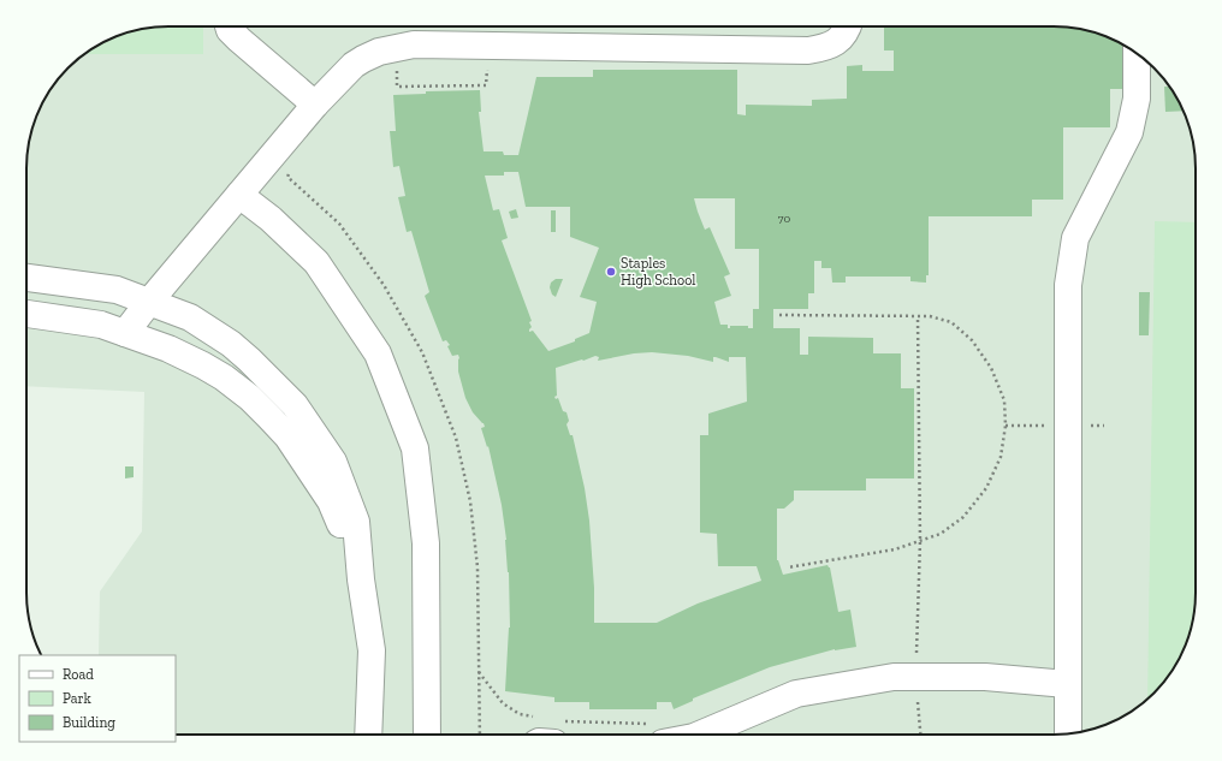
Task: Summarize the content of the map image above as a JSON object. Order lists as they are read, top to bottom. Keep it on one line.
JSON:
{"places":["Staples High School"],"house_numbers":["70"],"legend":["Road","Park","Building"]}
